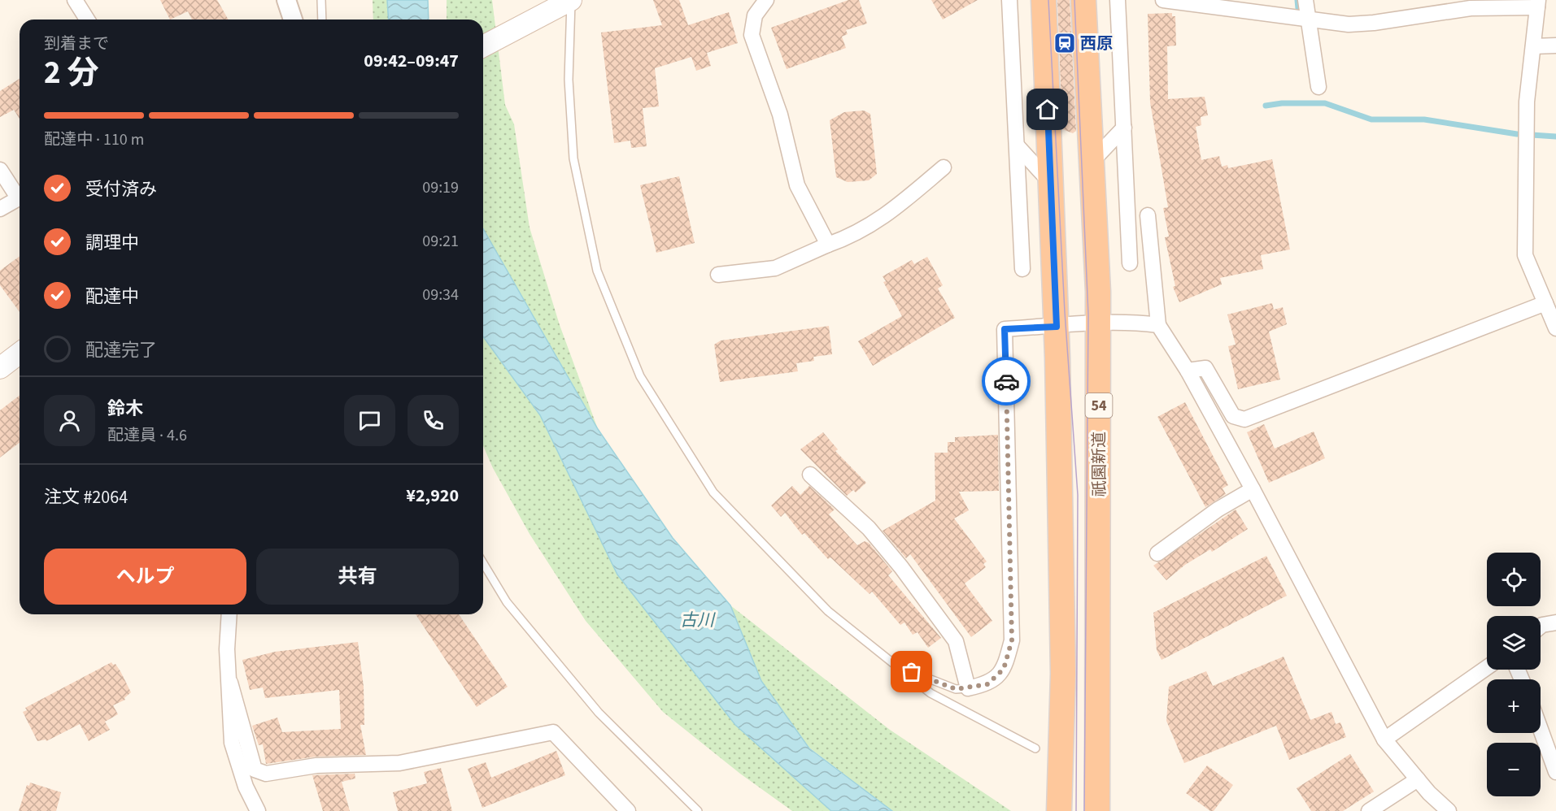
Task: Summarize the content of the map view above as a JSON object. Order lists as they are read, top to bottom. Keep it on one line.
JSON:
{"streets":{"highway":["54","祇園新道"]},"water":["古川"],"places":{"station":["西原"]},"page":{"heading":["2 分","到着まで","09:42–09:47"],"panel":["鈴木","配達員 · 4.6","注文 #2064","¥2,920"],"bar":"配達中 · 110 m","list":[["受付済み","09:19"],["調理中","09:21"],["配達中","09:34"],"配達完了"],"buttons":["ヘルプ","共有"],"map_buttons":["+","−"]}}
